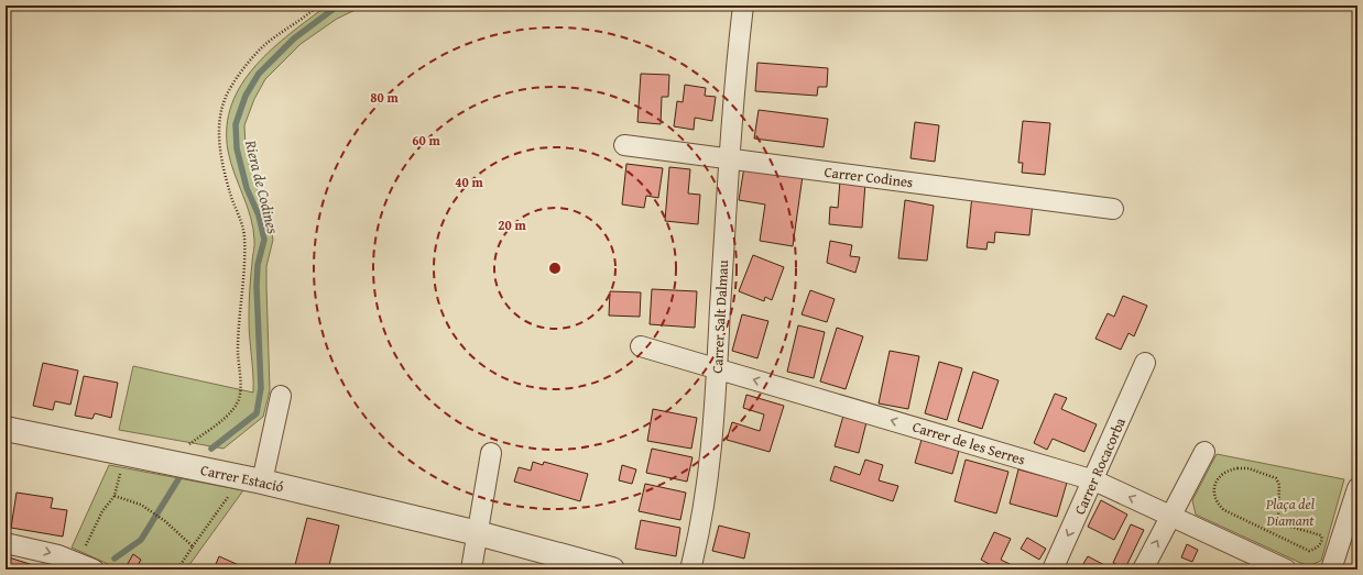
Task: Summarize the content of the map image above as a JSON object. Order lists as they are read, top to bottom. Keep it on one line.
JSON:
{"streets":{"street":["Carrer Codines","Carrer Salt Dalmau","Carrer de les Serres","Carrer Rocacorba","Carrer Estació"]},"crossings":[["Carrer Codines","Carrer Salt Dalmau"],["Carrer Salt Dalmau","Carrer de les Serres"],["Carrer de les Serres","Carrer Rocacorba"]],"one_way":["Carrer de les Serres"],"water":["Riera de Codines"],"parks":["Plaça del Diamant"],"rings":["80 m","60 m","40 m","20 m"]}
